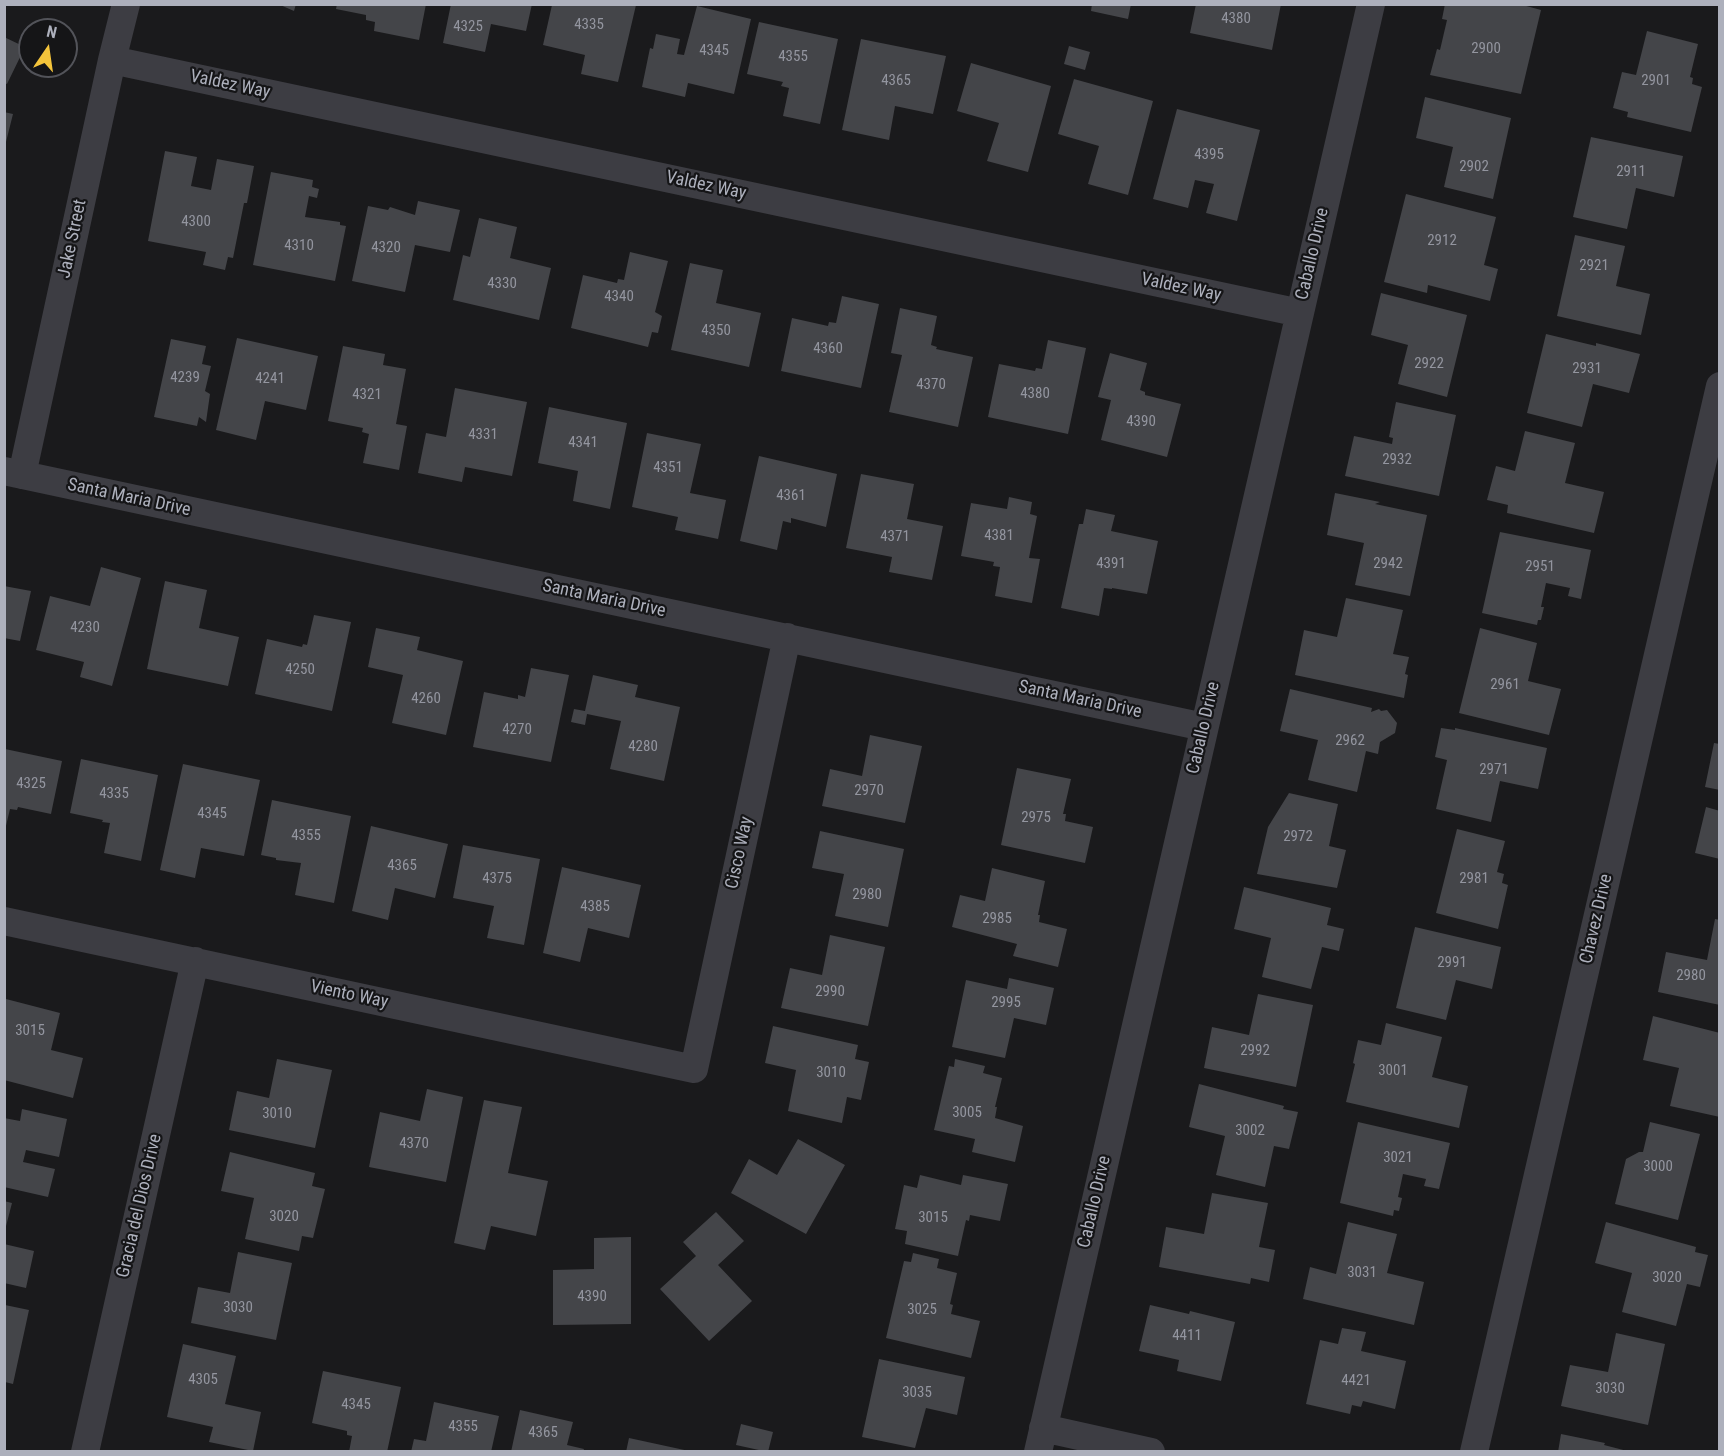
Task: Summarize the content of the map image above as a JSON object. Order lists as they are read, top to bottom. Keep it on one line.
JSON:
{"streets":{"street":["Valdez Way","Jake Street","Caballo Drive","Santa Maria Drive","Cisco Way","Chavez Drive","Viento Way","Gracia del Dios Drive"]},"crossings":[["Valdez Way","Jake Street"],["Valdez Way","Caballo Drive"],["Jake Street","Santa Maria Drive"],["Caballo Drive","Santa Maria Drive"],["Santa Maria Drive","Cisco Way"],["Cisco Way","Viento Way"],["Viento Way","Gracia del Dios Drive"]],"house_numbers":["4380","4335","4325","2900","4345","4355","4365","2901","4395","2902","2911","4300","2912","4310","4320","2921","4330","4340","4350","4360","2922","2931","4239","4241","4370","4380","4321","4390","4331","4341","2932","4351","4361","4381","4371","4391","2942","2951","4230","4250","2961","4260","4270","2962","4280","2971","4325","2970","4335","4345","2975","4355","2972","4365","4375","2981","2980","4385","2985","2991","2980","2990","2995","3015","2992","3001","3010","3005","3010","3002","4370","3021","3000","3020","3015","3031","3020","4390","3030","3025","4411","4305","4421","3030","3035","4345","4355","4365"],"north":"top"}
